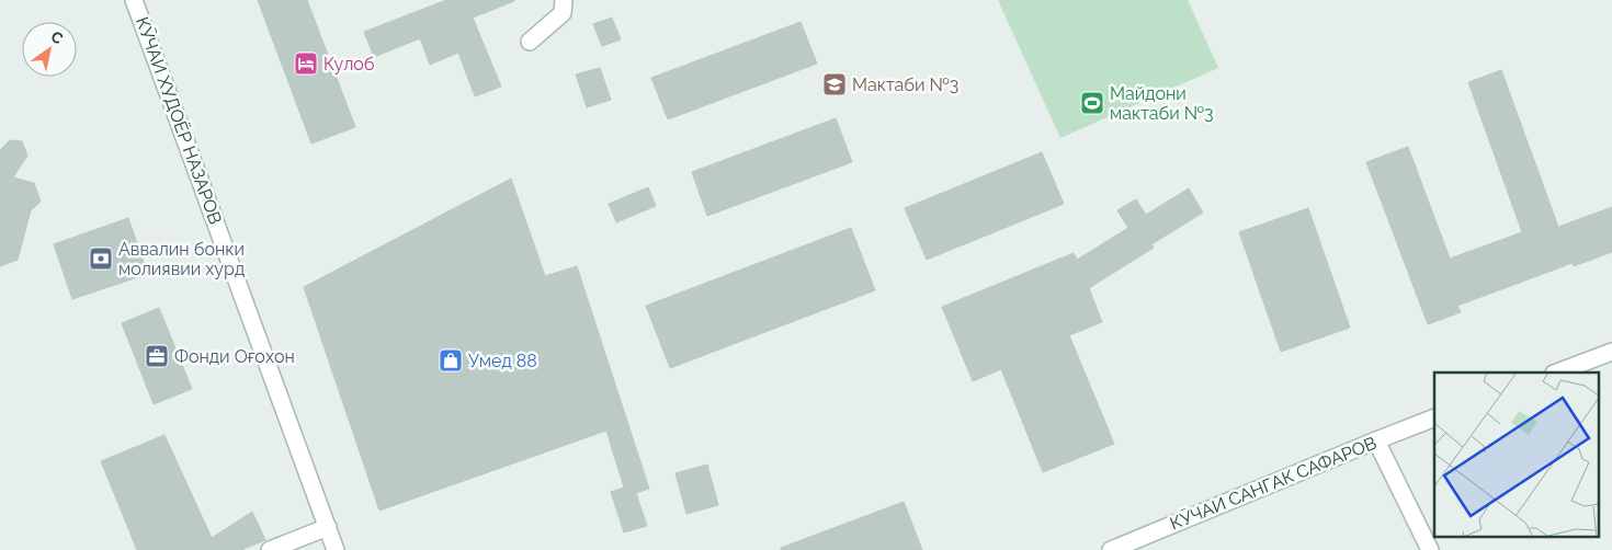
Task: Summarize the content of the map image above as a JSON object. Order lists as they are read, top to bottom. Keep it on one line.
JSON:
{"streets":{"street":["КӮЧАИ ХУДОЁР НАЗАРОВ","КӮЧАИ САНГАК САФАРОВ"]},"places":{"hotel":["Кулоб"],"school or university":["Мактаби №3"],"sports":["Майдони мактаби №3"],"bank":["Аввалин бонки молиявии хурд"],"office":["Фонди Оғохон"],"shop":["Умед 88"]},"north":"top right"}
